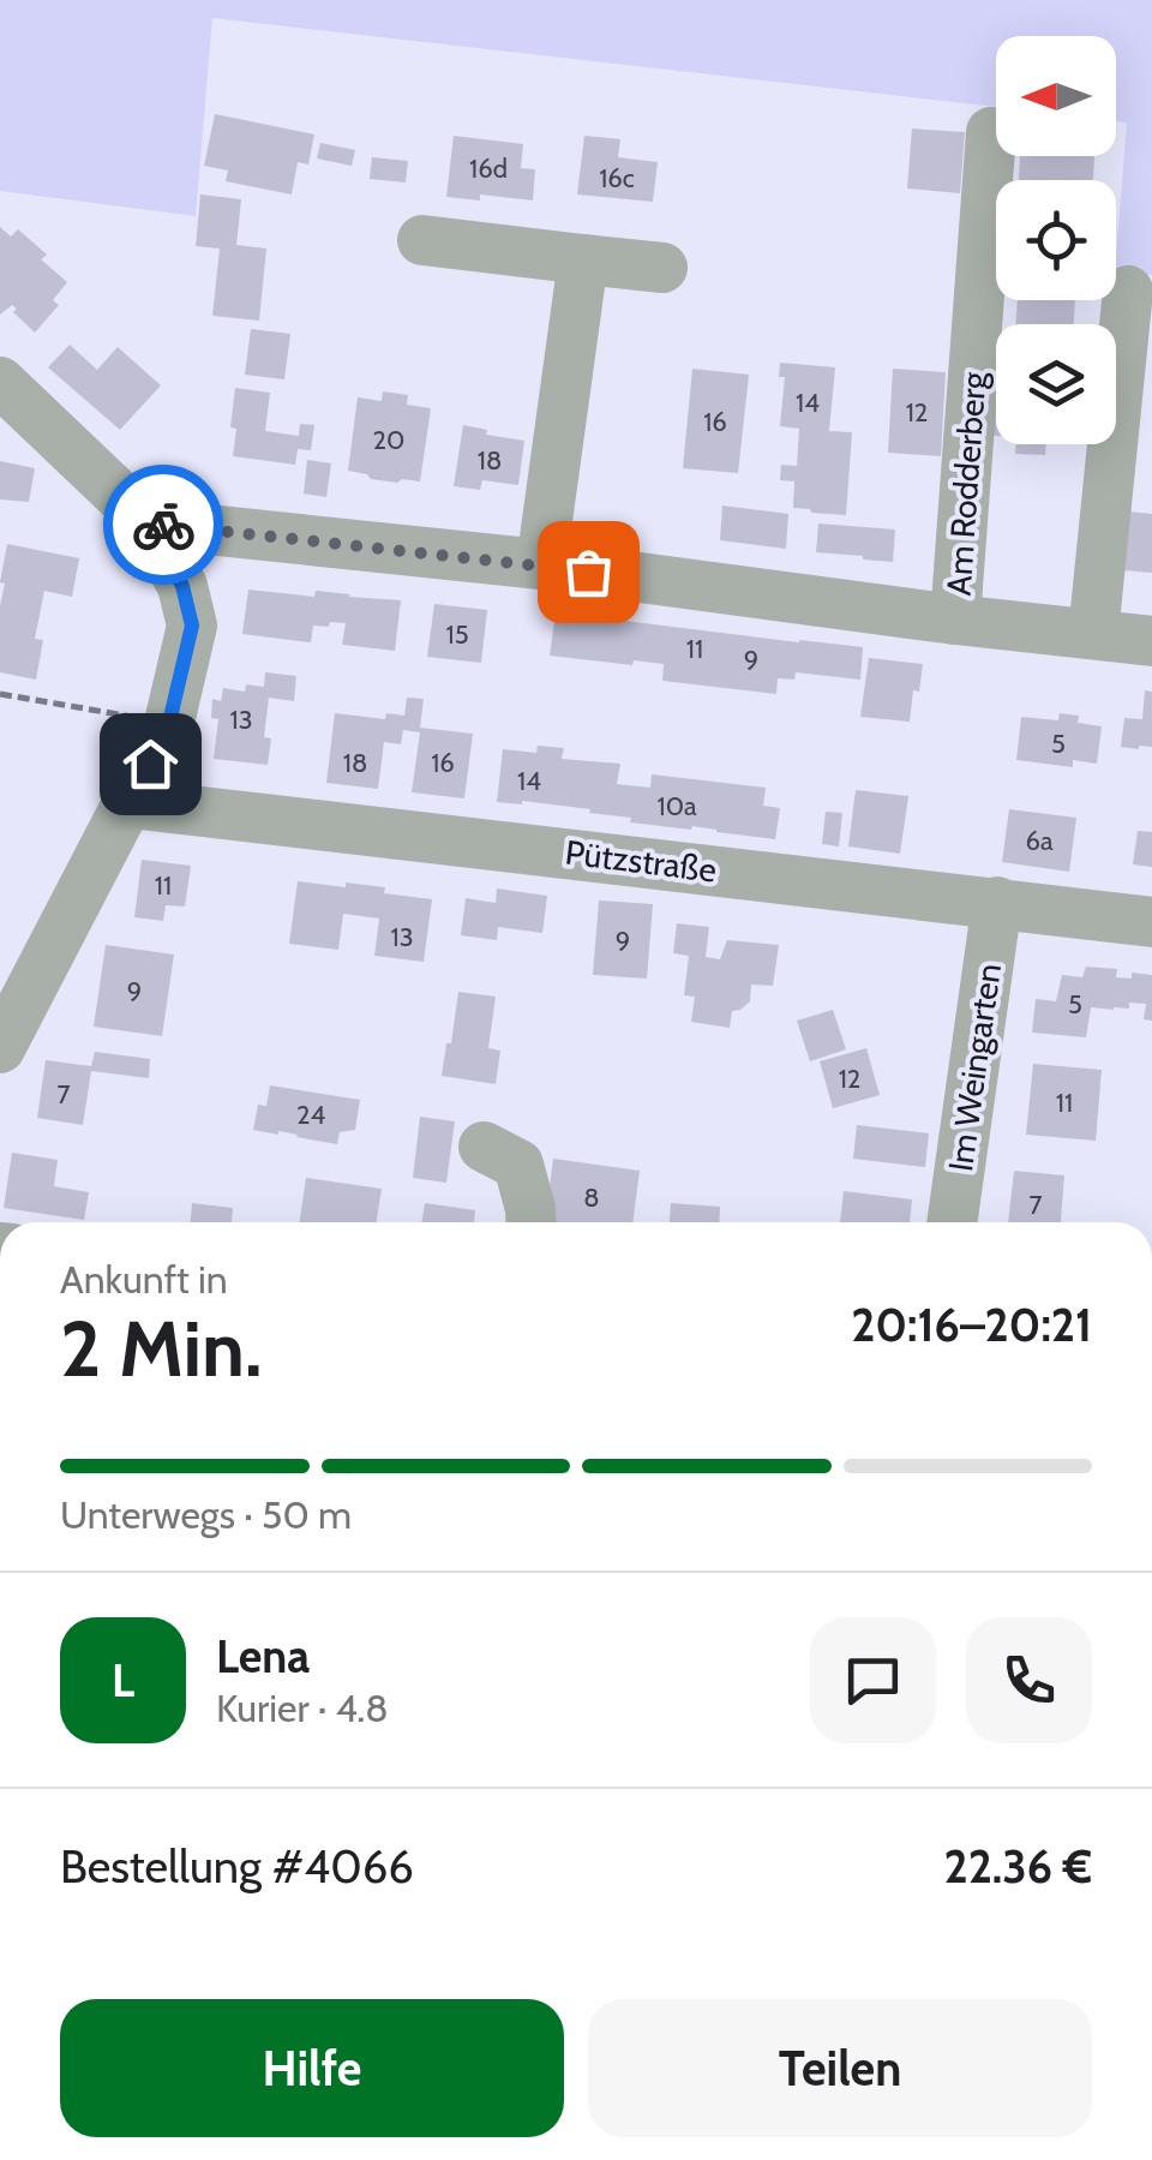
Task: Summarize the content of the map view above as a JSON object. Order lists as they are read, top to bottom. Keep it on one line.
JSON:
{"streets":{"street":["Am Rodderberg","Pützstraße","Im Weingarten"]},"crossings":[["Pützstraße","Im Weingarten"]],"house_numbers":["16d","16c","14","12","16","20","18","15","11","9","13","5","18","16","14","10a","6a","11","13","9","9","5","12","7","11","24","8","7"],"north":"left","page":{"heading":["2 Min.","Ankunft in","20:16–20:21"],"panel":["Lena","Kurier · 4.8","Bestellung #4066","22.36 €"],"bar":"Unterwegs · 50 m","round":"L","buttons":["Hilfe","Teilen"]}}
